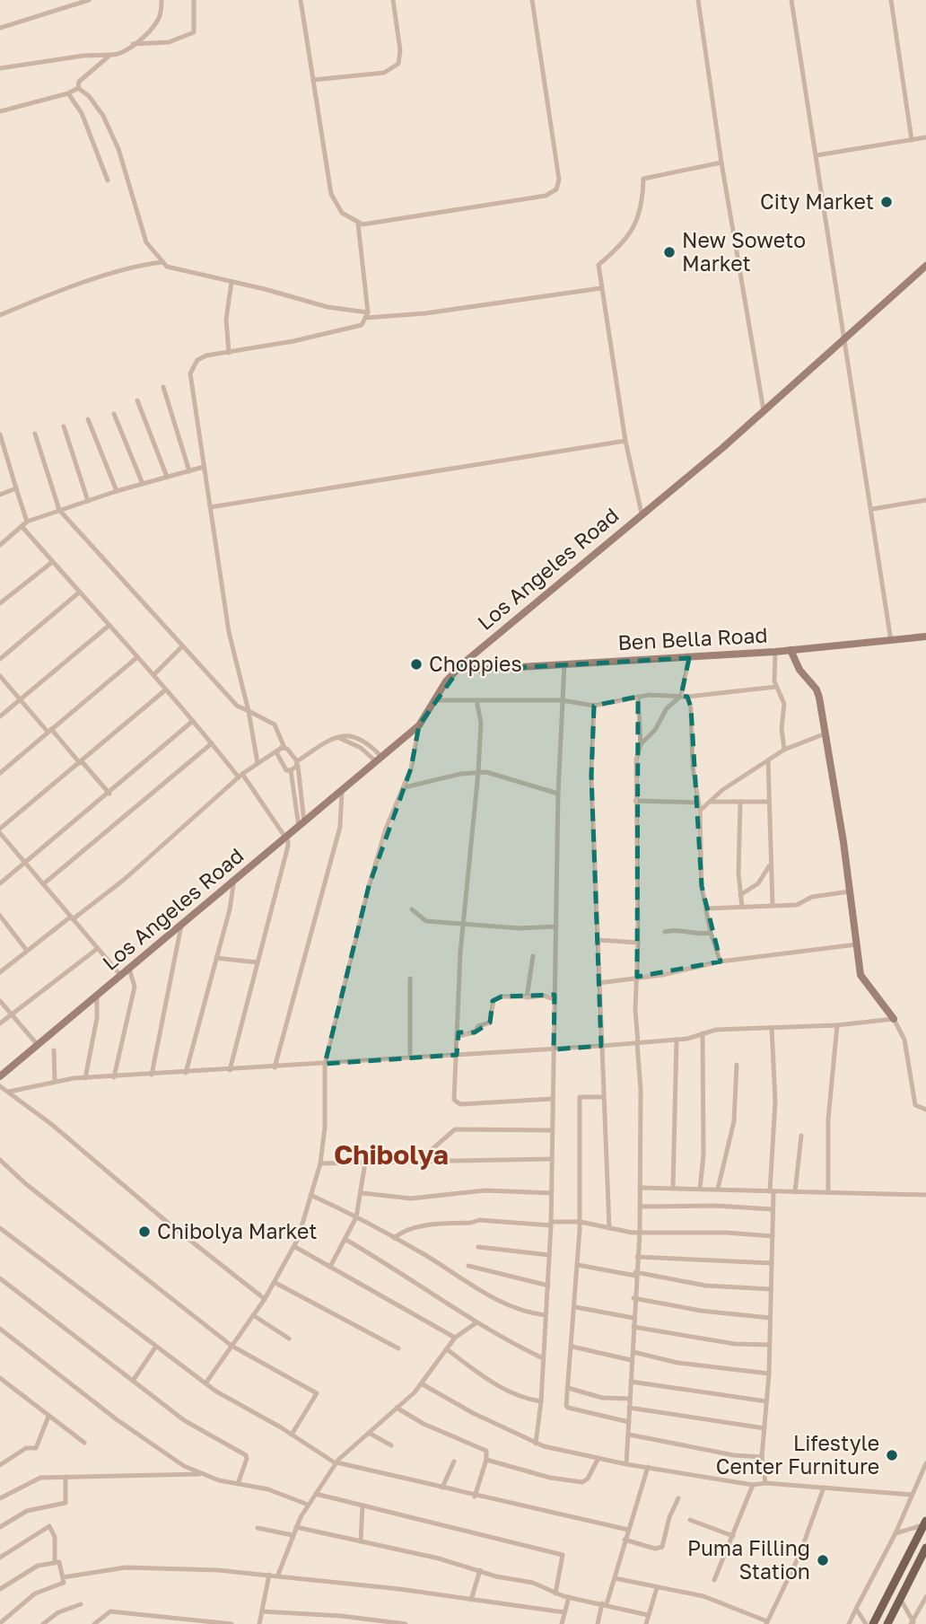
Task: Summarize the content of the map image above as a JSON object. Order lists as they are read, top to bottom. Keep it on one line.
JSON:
{"streets":{"main road":["Los Angeles Road","Ben Bella Road"]},"crossings":[["Los Angeles Road","Ben Bella Road"]],"districts":["Chibolya"],"places":["City Market","New Soweto Market","Choppies","Chibolya Market","Lifestyle Center Furniture","Puma Filling Station"]}
